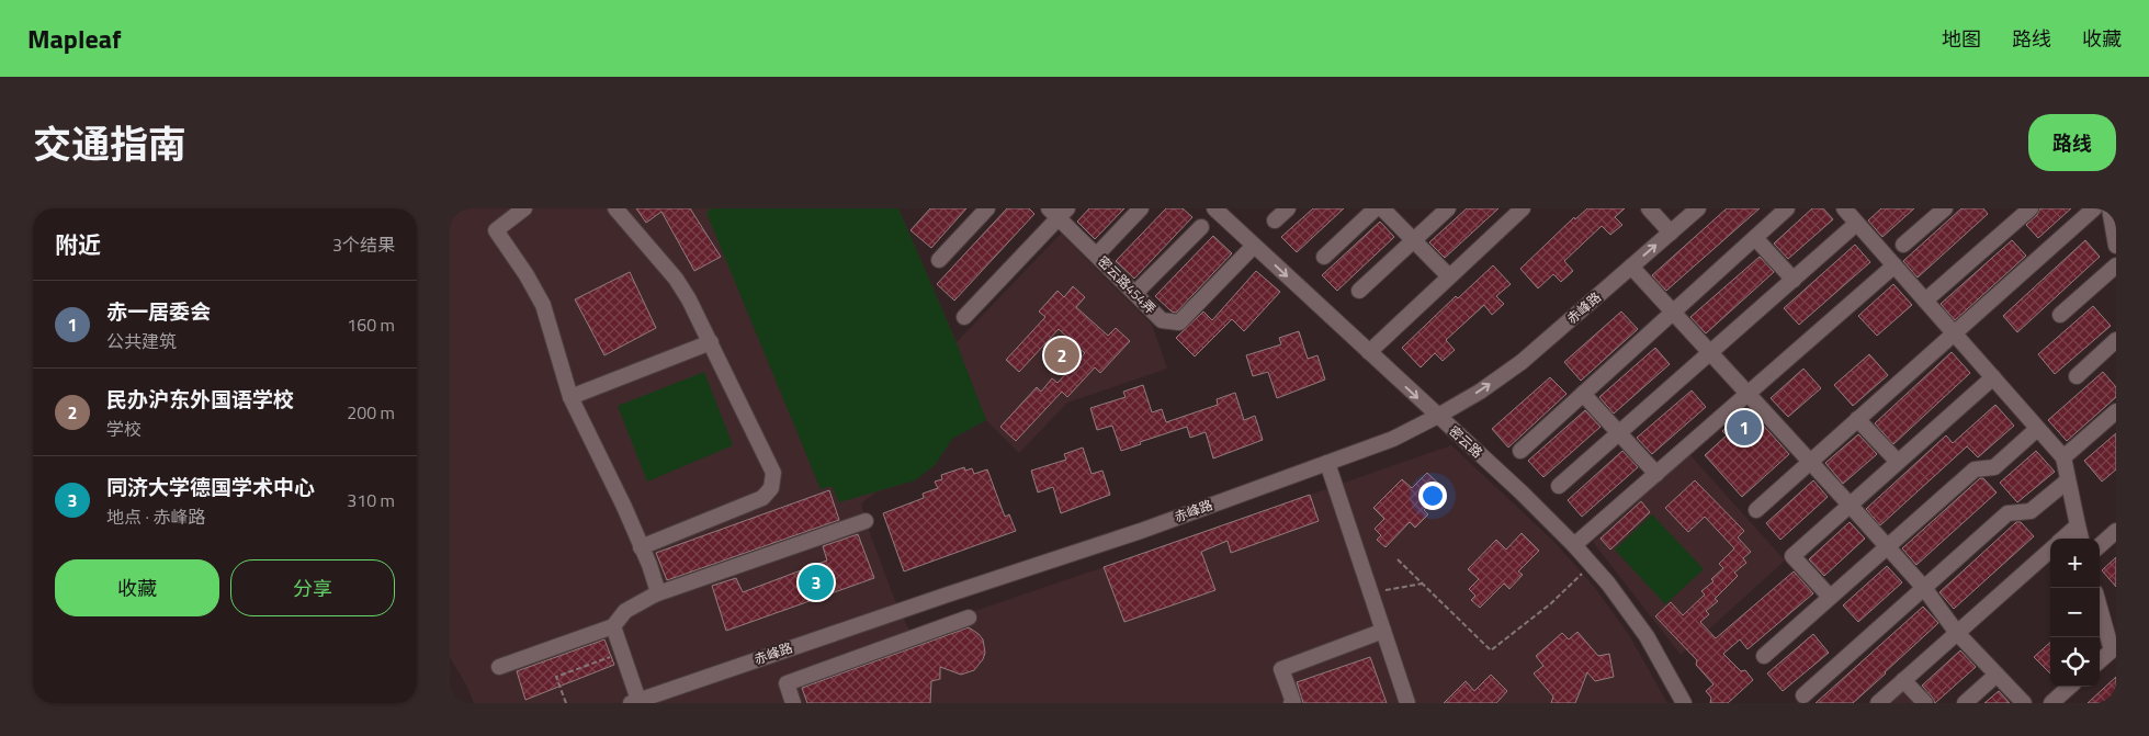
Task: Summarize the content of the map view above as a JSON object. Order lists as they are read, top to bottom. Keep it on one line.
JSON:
{"streets":{"street":["密云路454弄","赤峰路","密云路"]},"crossings":[["密云路454弄","密云路"],["赤峰路","密云路"]],"page":{"header":"Mapleaf","nav":["地图","路线","收藏"],"title":"交通指南","buttons":["路线",["收藏","分享"]],"heading":["附近","3个结果"],"list":[{"mark":"1","name":"赤一居委会","note":"公共建筑","value":"160 m"},{"mark":"2","name":"民办沪东外国语学校","note":"学校","value":"200 m"},{"mark":"3","name":"同济大学德国学术中心","note":"地点 · 赤峰路","value":"310 m"}],"pins":["2","1","3"],"map_buttons":["+","−"]}}
